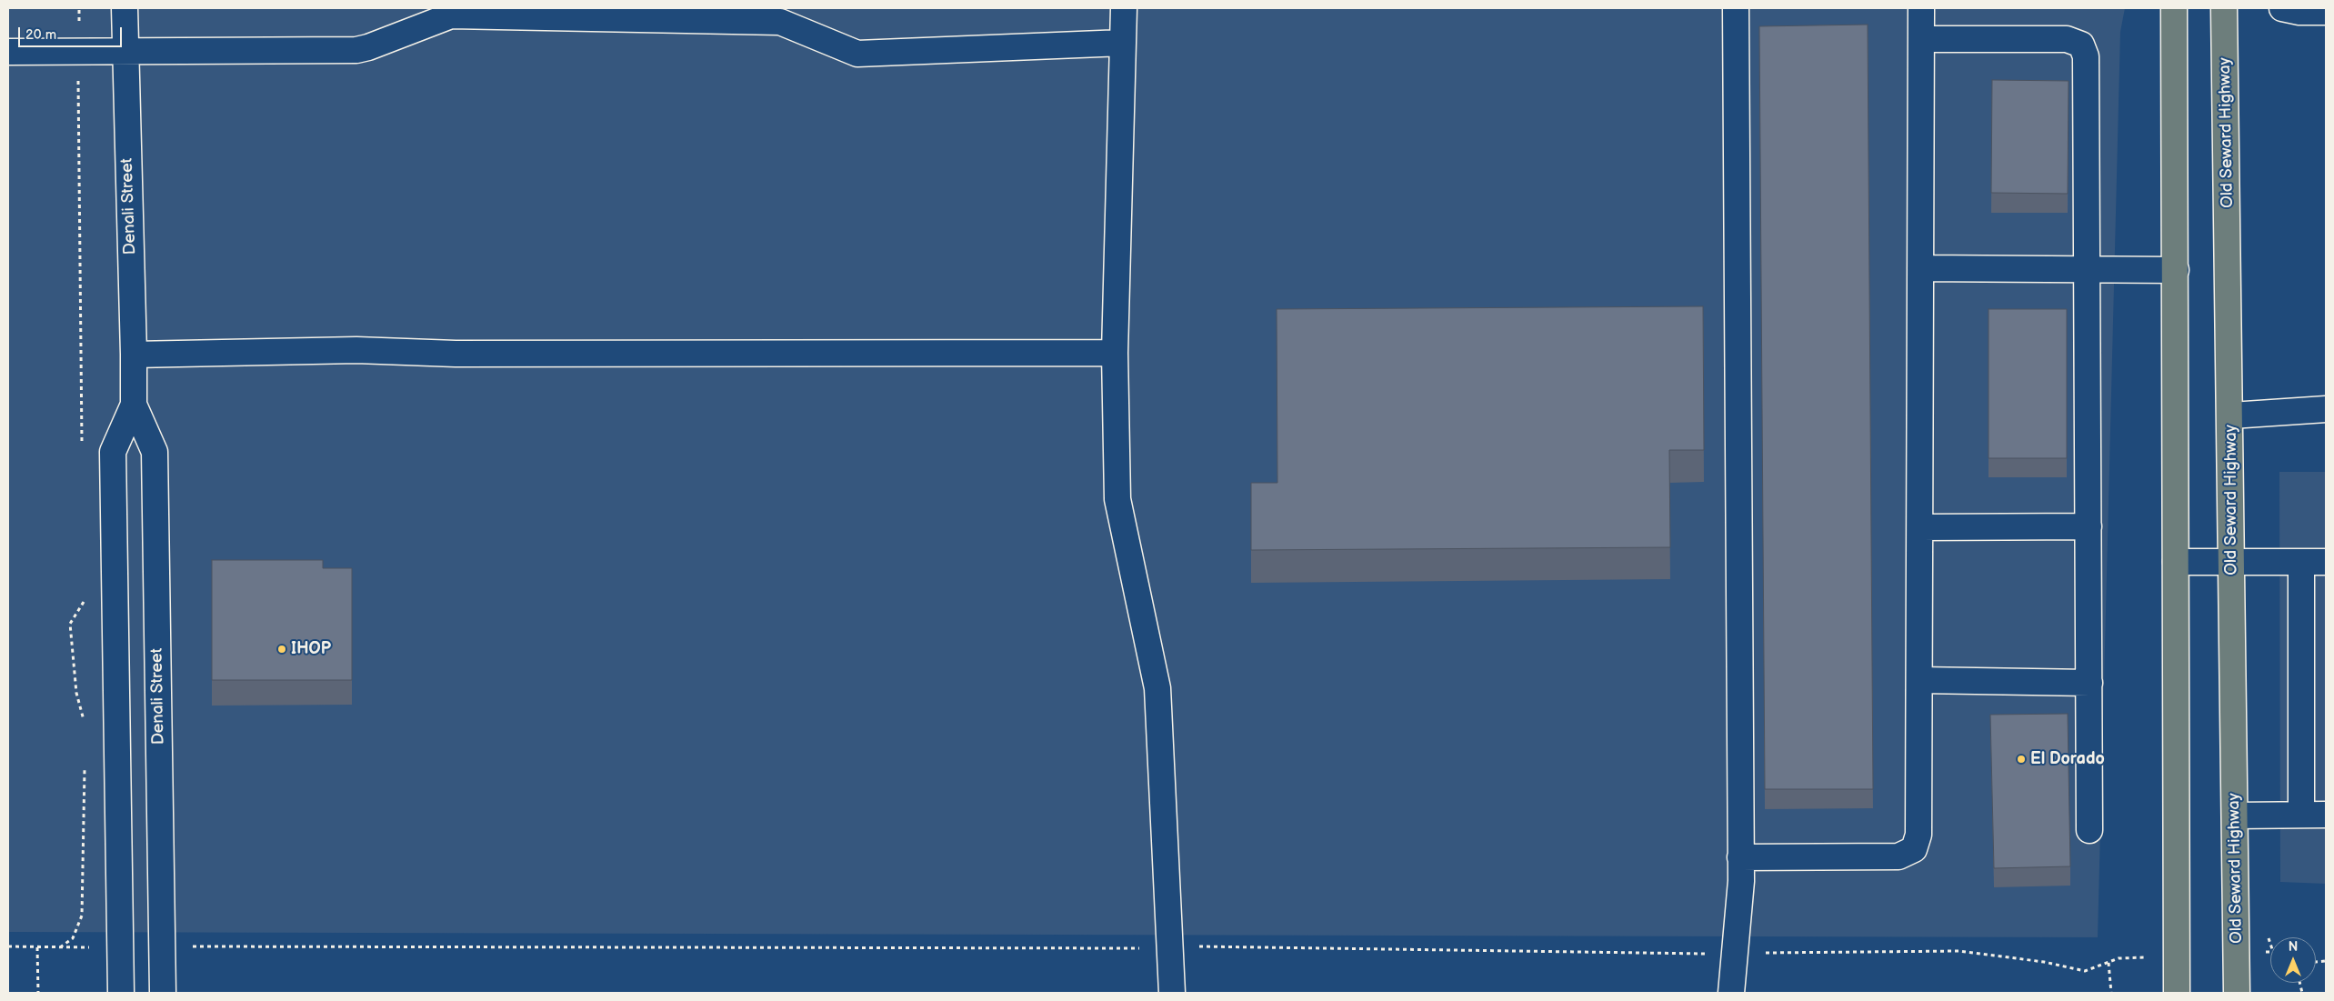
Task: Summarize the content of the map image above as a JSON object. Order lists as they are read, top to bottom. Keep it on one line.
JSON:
{"streets":{"main road":["Old Seward Highway"],"street":["Denali Street"]},"places":["IHOP","El Dorado"],"scale_bar":"20 m","north":"top"}
